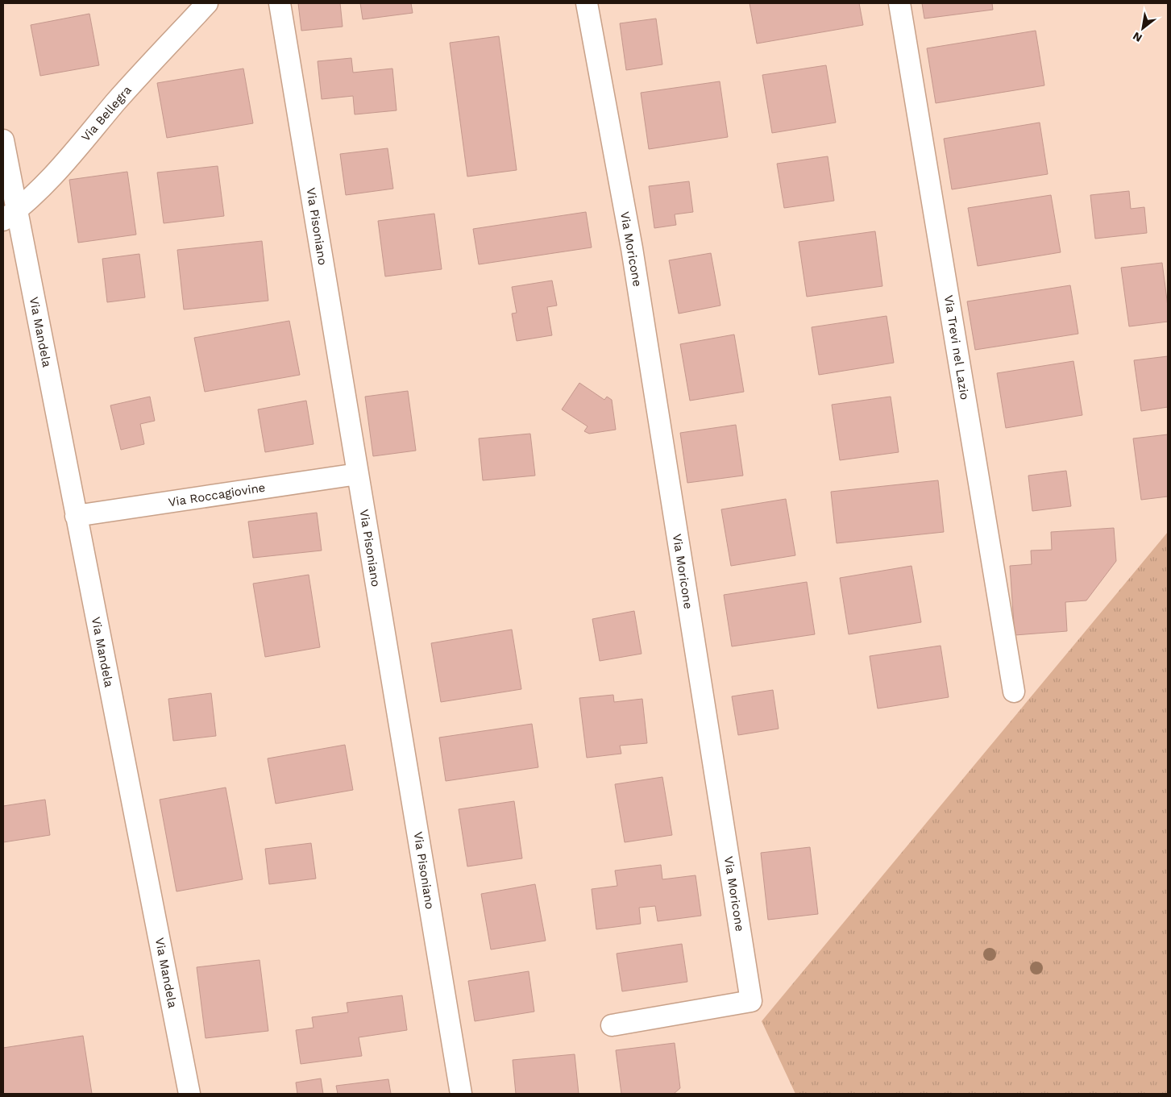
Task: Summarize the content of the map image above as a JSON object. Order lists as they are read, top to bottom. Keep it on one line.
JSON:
{"streets":{"street":["Via Bellegra","Via Pisoniano","Via Moricone","Via Mandela","Via Trevi nel Lazio","Via Roccagiovine"]},"crossings":[["Via Bellegra","Via Mandela"],["Via Pisoniano","Via Roccagiovine"],["Via Mandela","Via Roccagiovine"]],"north":"bottom left"}
